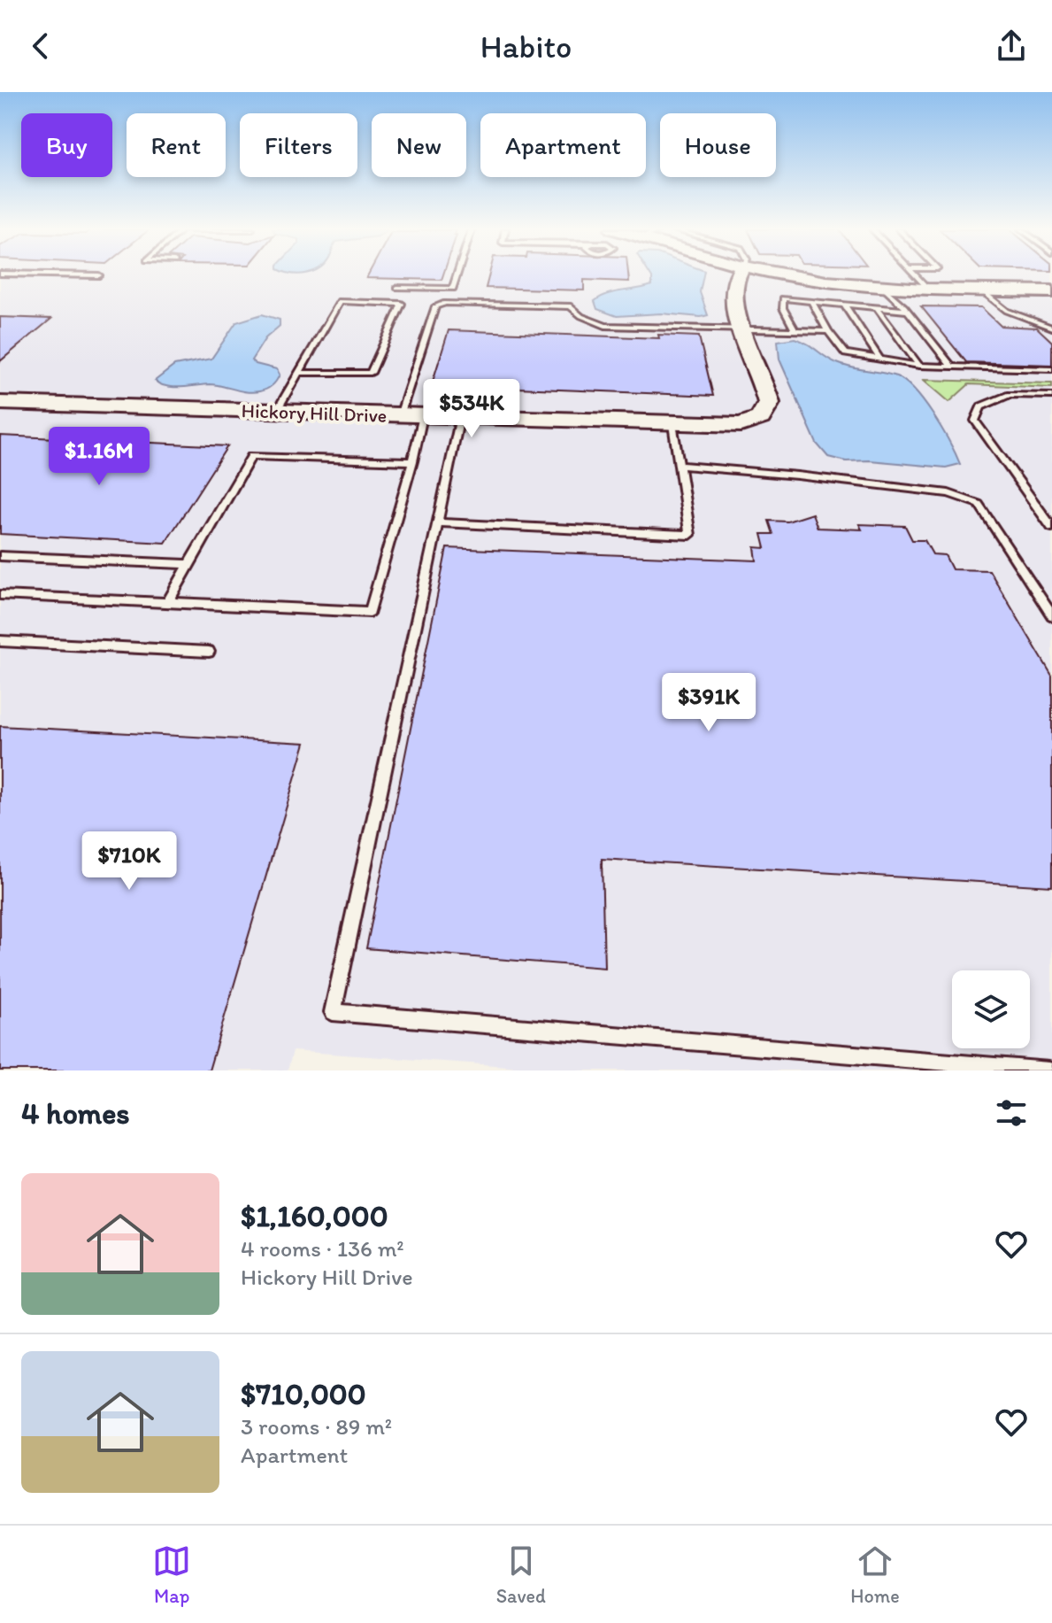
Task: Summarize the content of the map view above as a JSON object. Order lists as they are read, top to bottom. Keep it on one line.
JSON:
{"streets":{"street":["Hickory Hill Drive"]},"page":{"header":"Habito","chip":["Buy","Rent","Filters","New","Apartment","House"],"price":["$534K","$1.16M","$391K","$710K"],"heading":"4 homes","list":[{"name":"$1,160,000","note":"4 rooms · 136 m² · Hickory Hill Drive"},{"name":"$710,000","note":"3 rooms · 89 m² · Apartment"}],"tabs":["Map","Saved","Home"]}}
